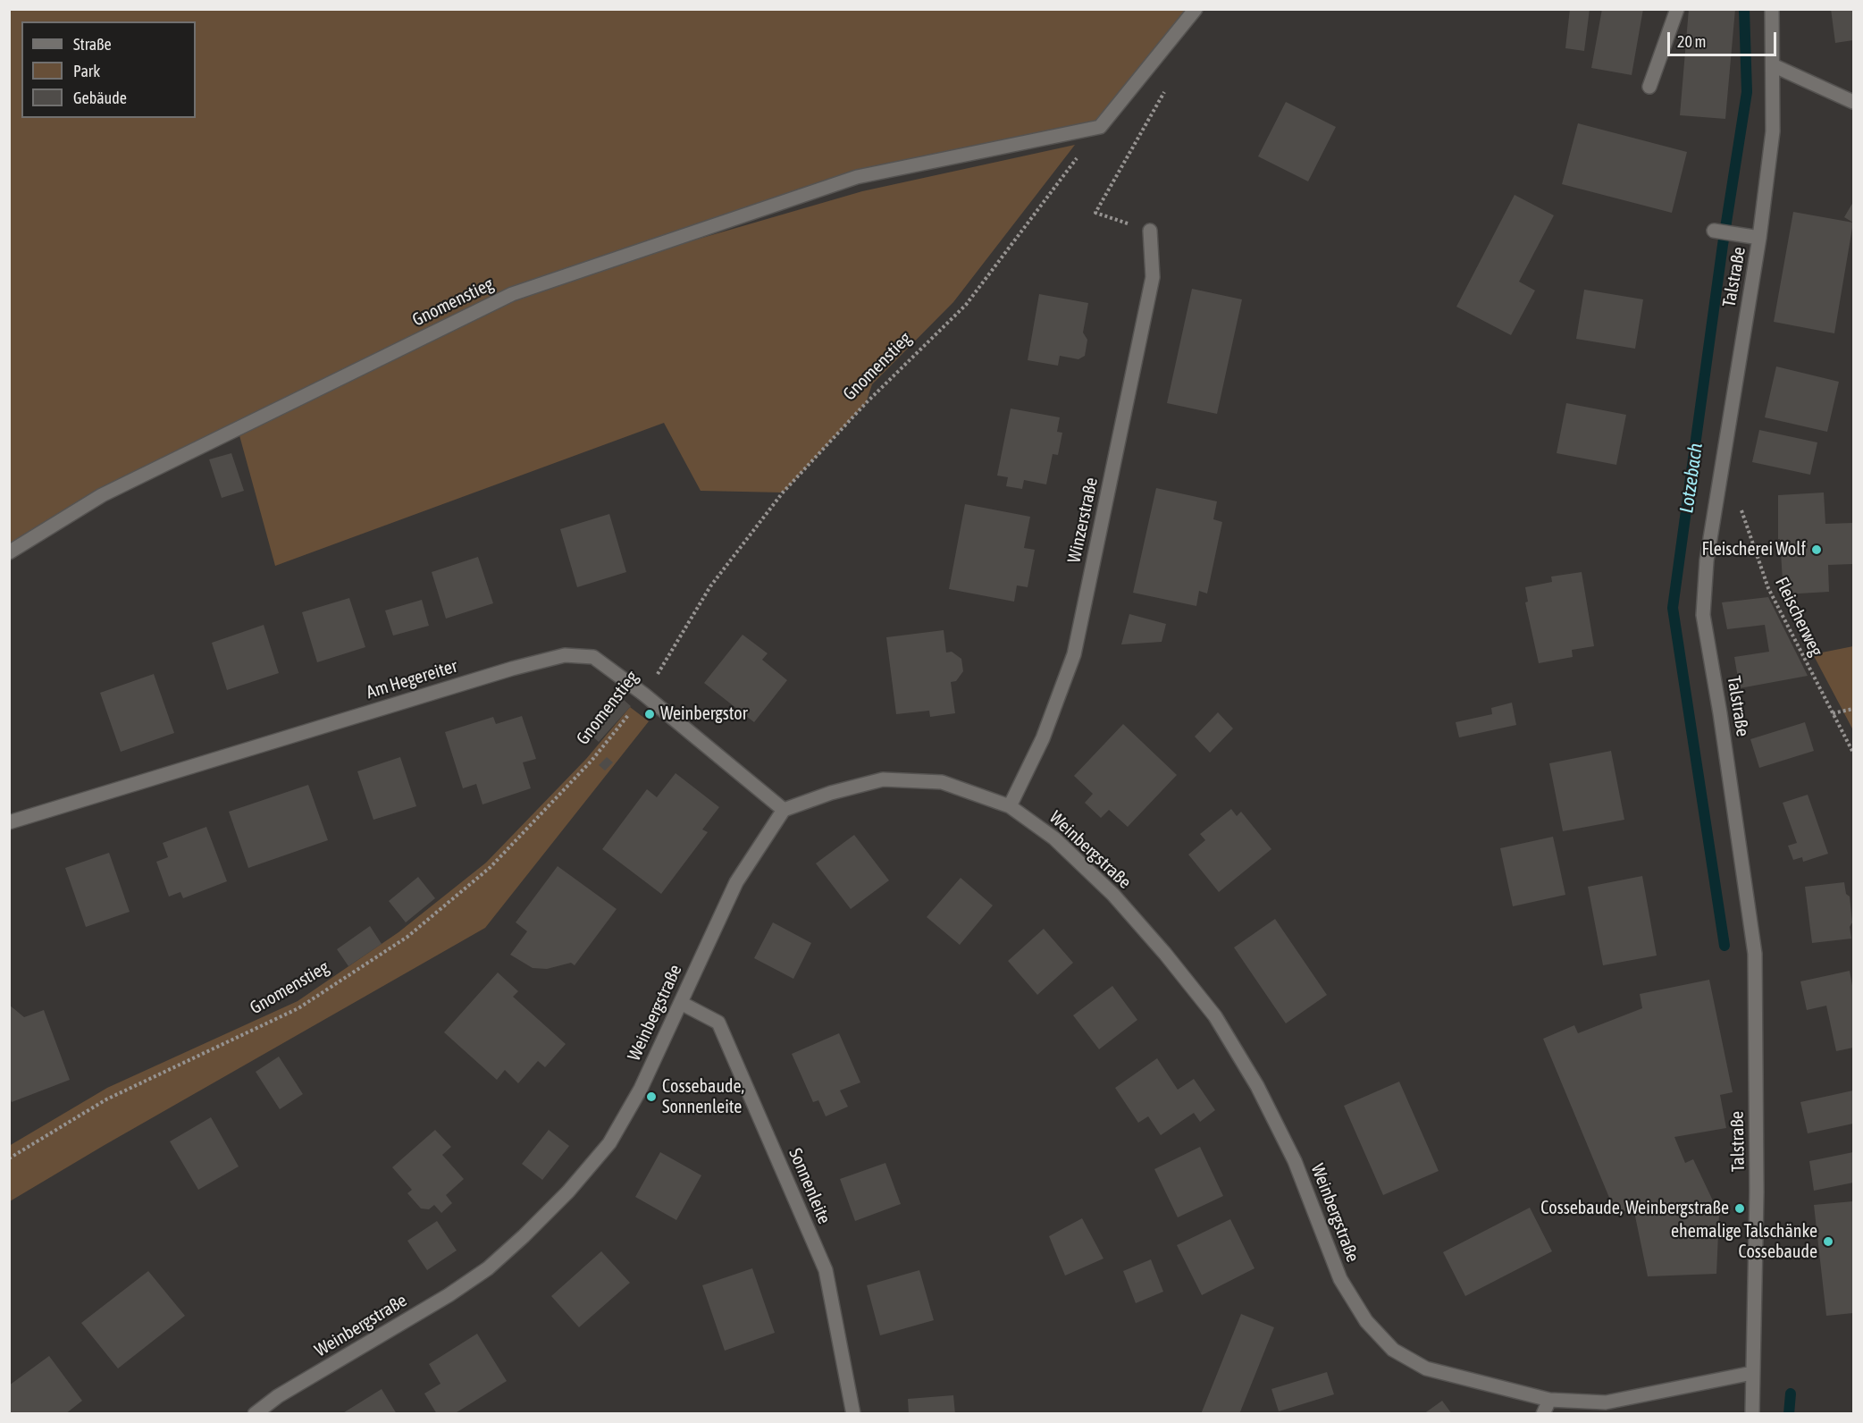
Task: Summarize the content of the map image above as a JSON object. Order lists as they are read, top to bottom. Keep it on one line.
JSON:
{"streets":{"street":["Talstraße","Gnomenstieg","Winzerstraße","Am Hegereiter","Weinbergstraße","Sonnenleite"],"path":["Fleischerweg"]},"crossings":[["Talstraße","Weinbergstraße"],["Gnomenstieg","Am Hegereiter"],["Winzerstraße","Weinbergstraße"],["Am Hegereiter","Weinbergstraße"],["Weinbergstraße","Sonnenleite"]],"water":["Lotzebach"],"places":["Fleischerei Wolf","Weinbergstor","Cossebaude, Sonnenleite","Cossebaude, Weinbergstraße","ehemalige Talschänke Cossebaude"],"legend":["Straße","Park","Gebäude"],"scale_bar":"20 m"}
